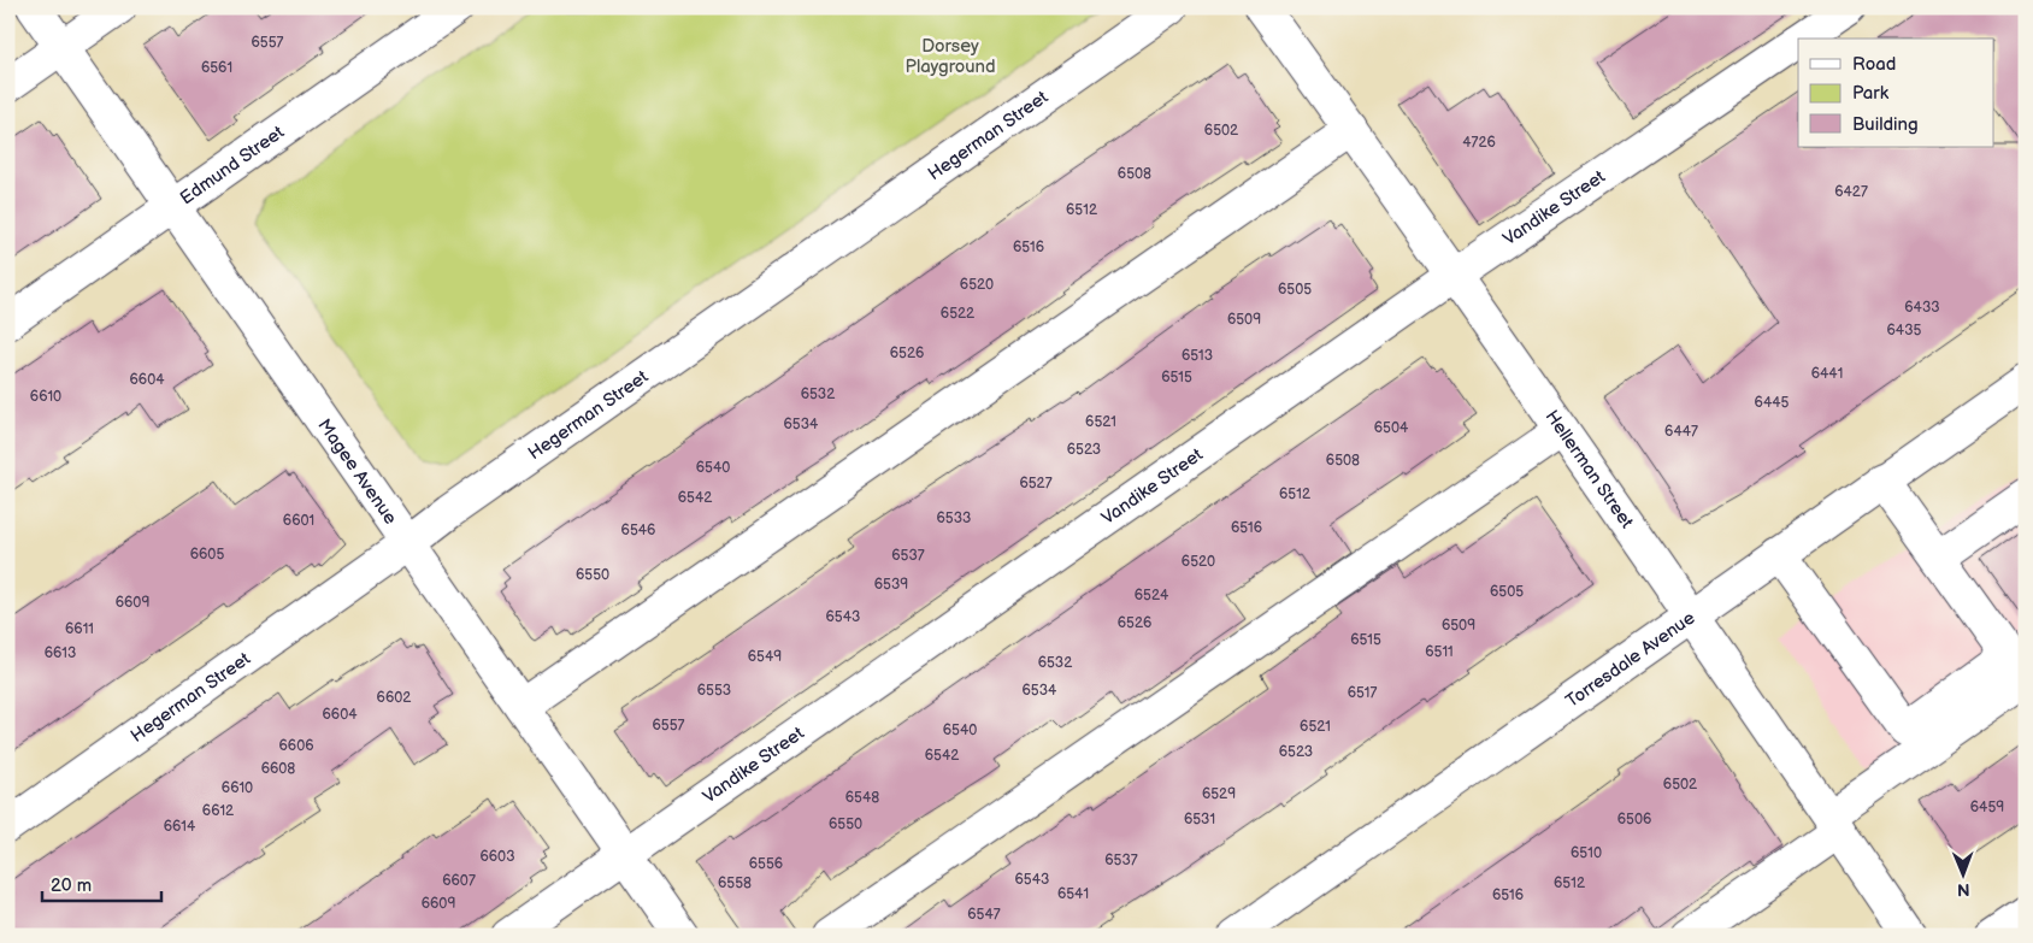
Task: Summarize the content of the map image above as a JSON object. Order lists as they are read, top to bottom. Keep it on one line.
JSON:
{"streets":{"street":["Hegerman Street","Edmund Street","Vandike Street","Hellerman Street","Magee Avenue","Torresdale Avenue"]},"crossings":[["Hegerman Street","Magee Avenue"],["Edmund Street","Magee Avenue"],["Vandike Street","Hellerman Street"],["Vandike Street","Magee Avenue"],["Hellerman Street","Torresdale Avenue"]],"parks":["Dorsey Playground"],"house_numbers":["6557","6561","6502","4726","6508","6427","6512","6516","6520","6505","6433","6522","6509","6435","6526","6513","6441","6515","6604","6532","6610","6445","6521","6534","6504","6447","6523","6508","6540","6527","6512","6542","6533","6601","6516","6546","6605","6537","6520","6550","6539","6505","6524","6609","6543","6526","6509","6611","6515","6511","6613","6549","6532","6553","6534","6517","6602","6604","6557","6521","6540","6606","6523","6542","6608","6502","6610","6529","6548","6459","6612","6531","6506","6550","6614","6510","6603","6537","6556","6543","6607","6558","6512","6541","6516","6609","6547"],"legend":["Road","Park","Building"],"scale_bar":"20 m","north":"bottom"}
